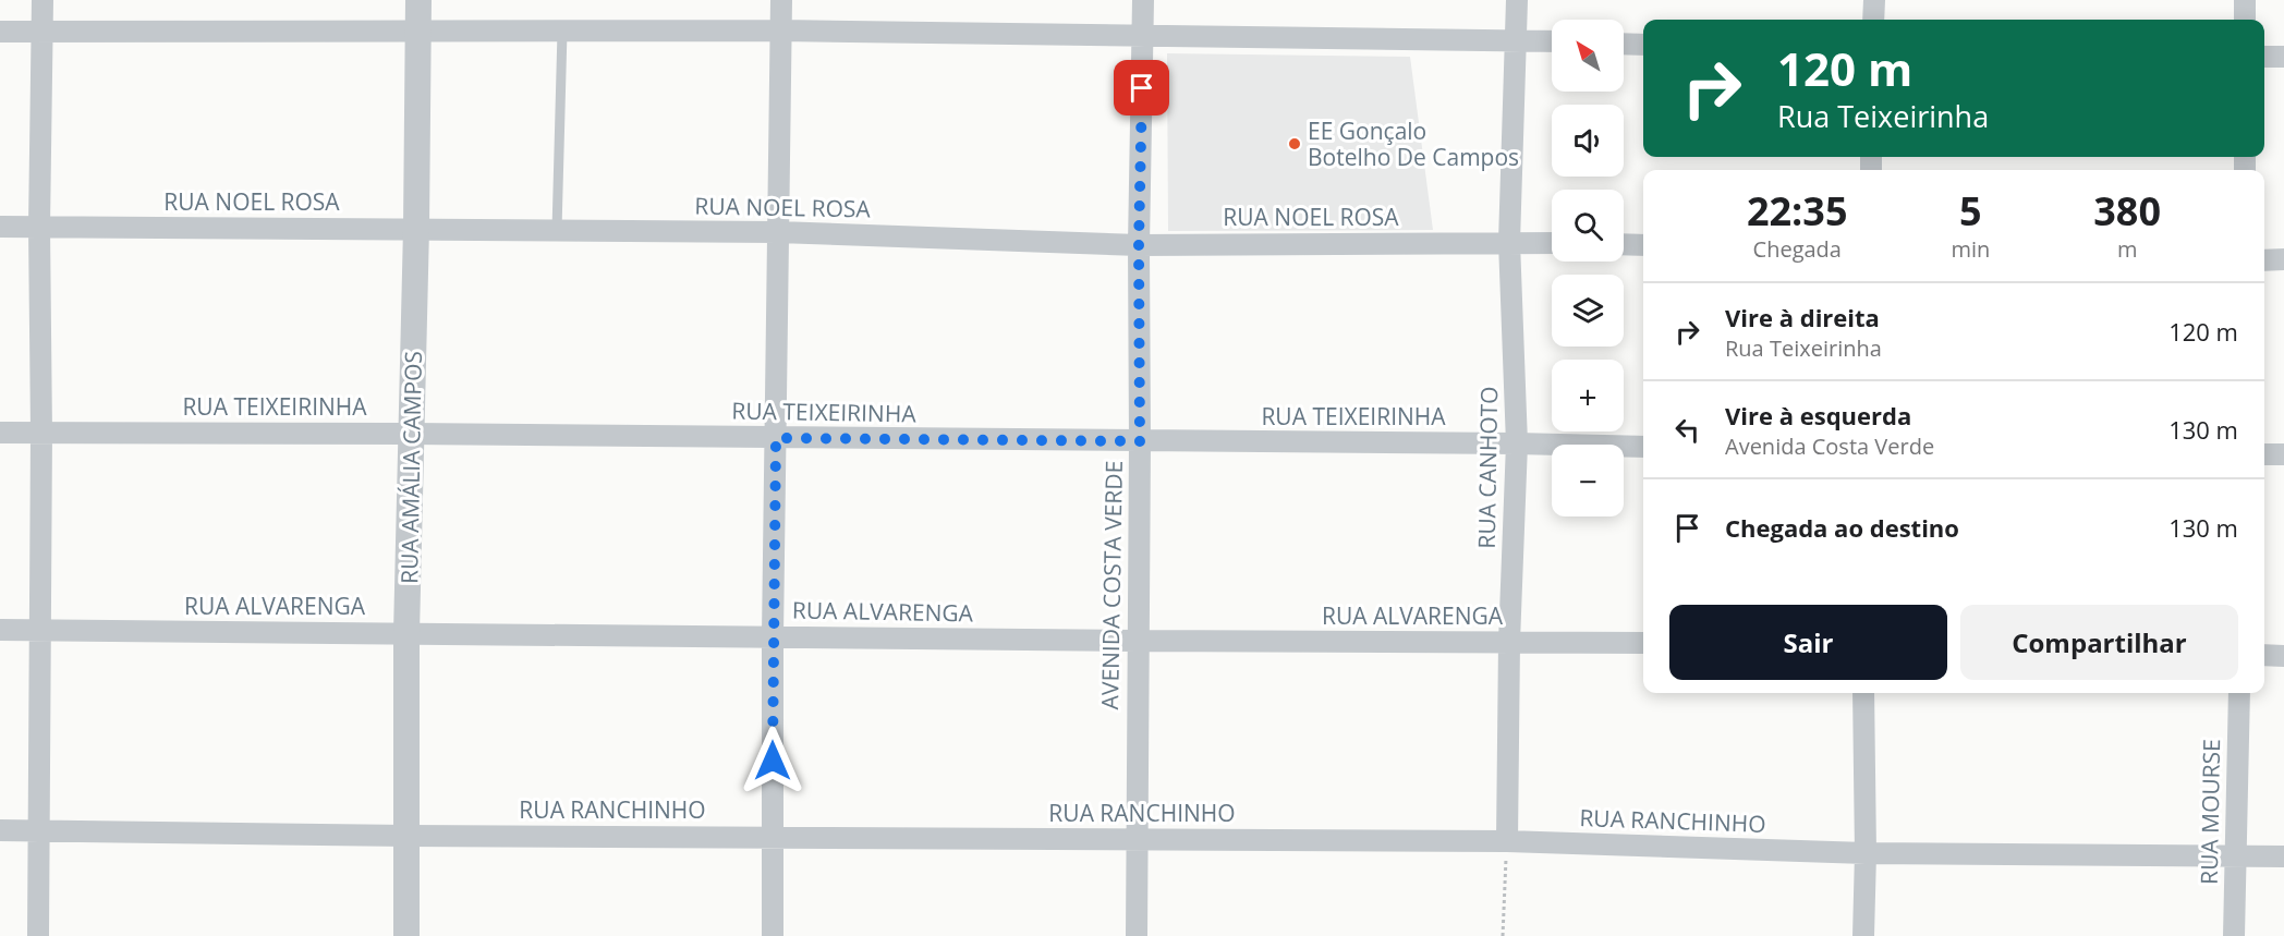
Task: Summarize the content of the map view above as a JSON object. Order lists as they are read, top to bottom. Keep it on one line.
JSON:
{"streets":{"street":["RUA NOEL ROSA","RUA TEIXEIRINHA","RUA AMÁLIA CAMPOS","RUA CANHOTO","AVENIDA COSTA VERDE","RUA ALVARENGA","RUA RANCHINHO","RUA MOURSE"]},"crossings":[["RUA NOEL ROSA","RUA AMÁLIA CAMPOS"],["RUA NOEL ROSA","RUA CANHOTO"],["RUA NOEL ROSA","AVENIDA COSTA VERDE"],["RUA TEIXEIRINHA","RUA AMÁLIA CAMPOS"],["RUA TEIXEIRINHA","RUA CANHOTO"],["RUA TEIXEIRINHA","AVENIDA COSTA VERDE"],["RUA AMÁLIA CAMPOS","RUA ALVARENGA"],["RUA AMÁLIA CAMPOS","RUA RANCHINHO"],["RUA CANHOTO","RUA ALVARENGA"],["RUA CANHOTO","RUA RANCHINHO"],["AVENIDA COSTA VERDE","RUA ALVARENGA"],["AVENIDA COSTA VERDE","RUA RANCHINHO"],["RUA RANCHINHO","RUA MOURSE"]],"places":["EE Gonçalo Botelho De Campos"],"north":"top left","page":{"map_buttons":["+","−"],"turn":["120 m","Rua Teixeirinha"],"eta":["22:35","Chegada","5","min","380","m"],"list":[{"name":"Vire à direita","note":"Rua Teixeirinha","value":"120 m"},{"name":"Vire à esquerda","note":"Avenida Costa Verde","value":"130 m"},{"name":"Chegada ao destino","value":"130 m"}],"buttons":["Sair","Compartilhar"]}}
